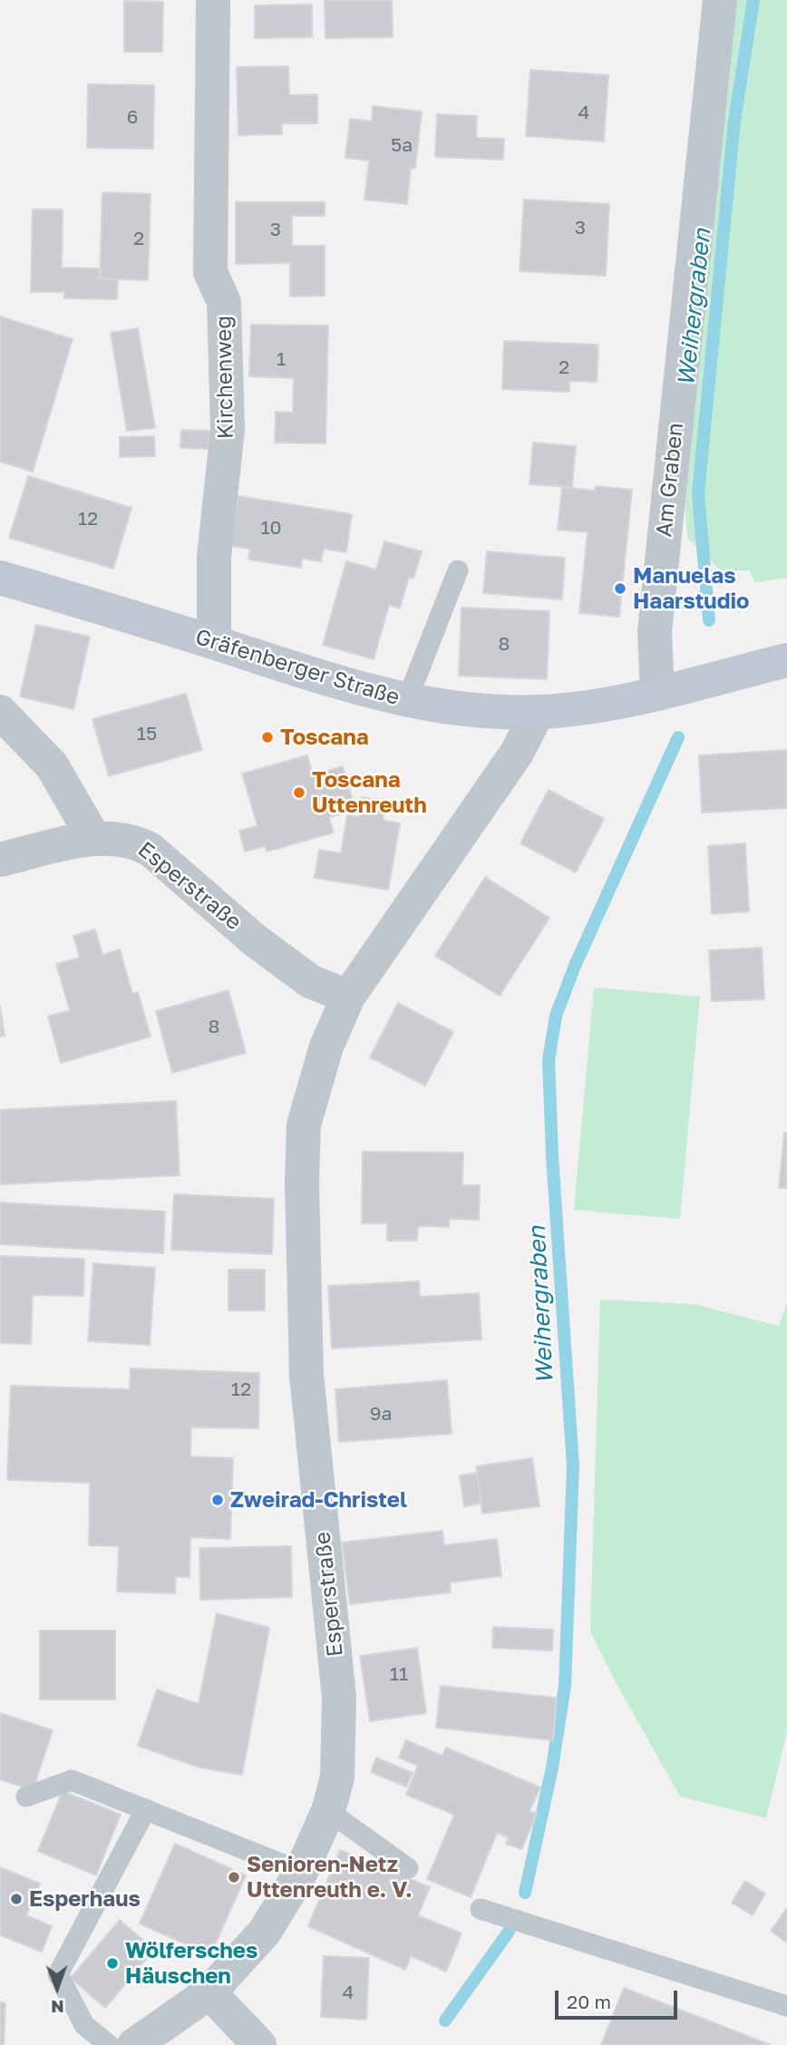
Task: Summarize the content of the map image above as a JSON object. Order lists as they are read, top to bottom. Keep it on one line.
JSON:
{"streets":{"main road":["Gräfenberger Straße"],"street":["Kirchenweg","Am Graben","Esperstraße"]},"crossings":[["Kirchenweg","Gräfenberger Straße"],["Am Graben","Gräfenberger Straße"],["Gräfenberger Straße","Esperstraße"]],"water":["Weihergraben"],"places":["Manuelas Haarstudio","Toscana","Toscana Uttenreuth","Zweirad-Christel","Senioren-Netz Uttenreuth e. V.","Esperhaus","Wölfersches Häuschen"],"house_numbers":["4","6","5a","3","3","2","1","2","12","10","8","15","8","12","9a","11","4"],"scale_bar":"20 m","north":"bottom"}
